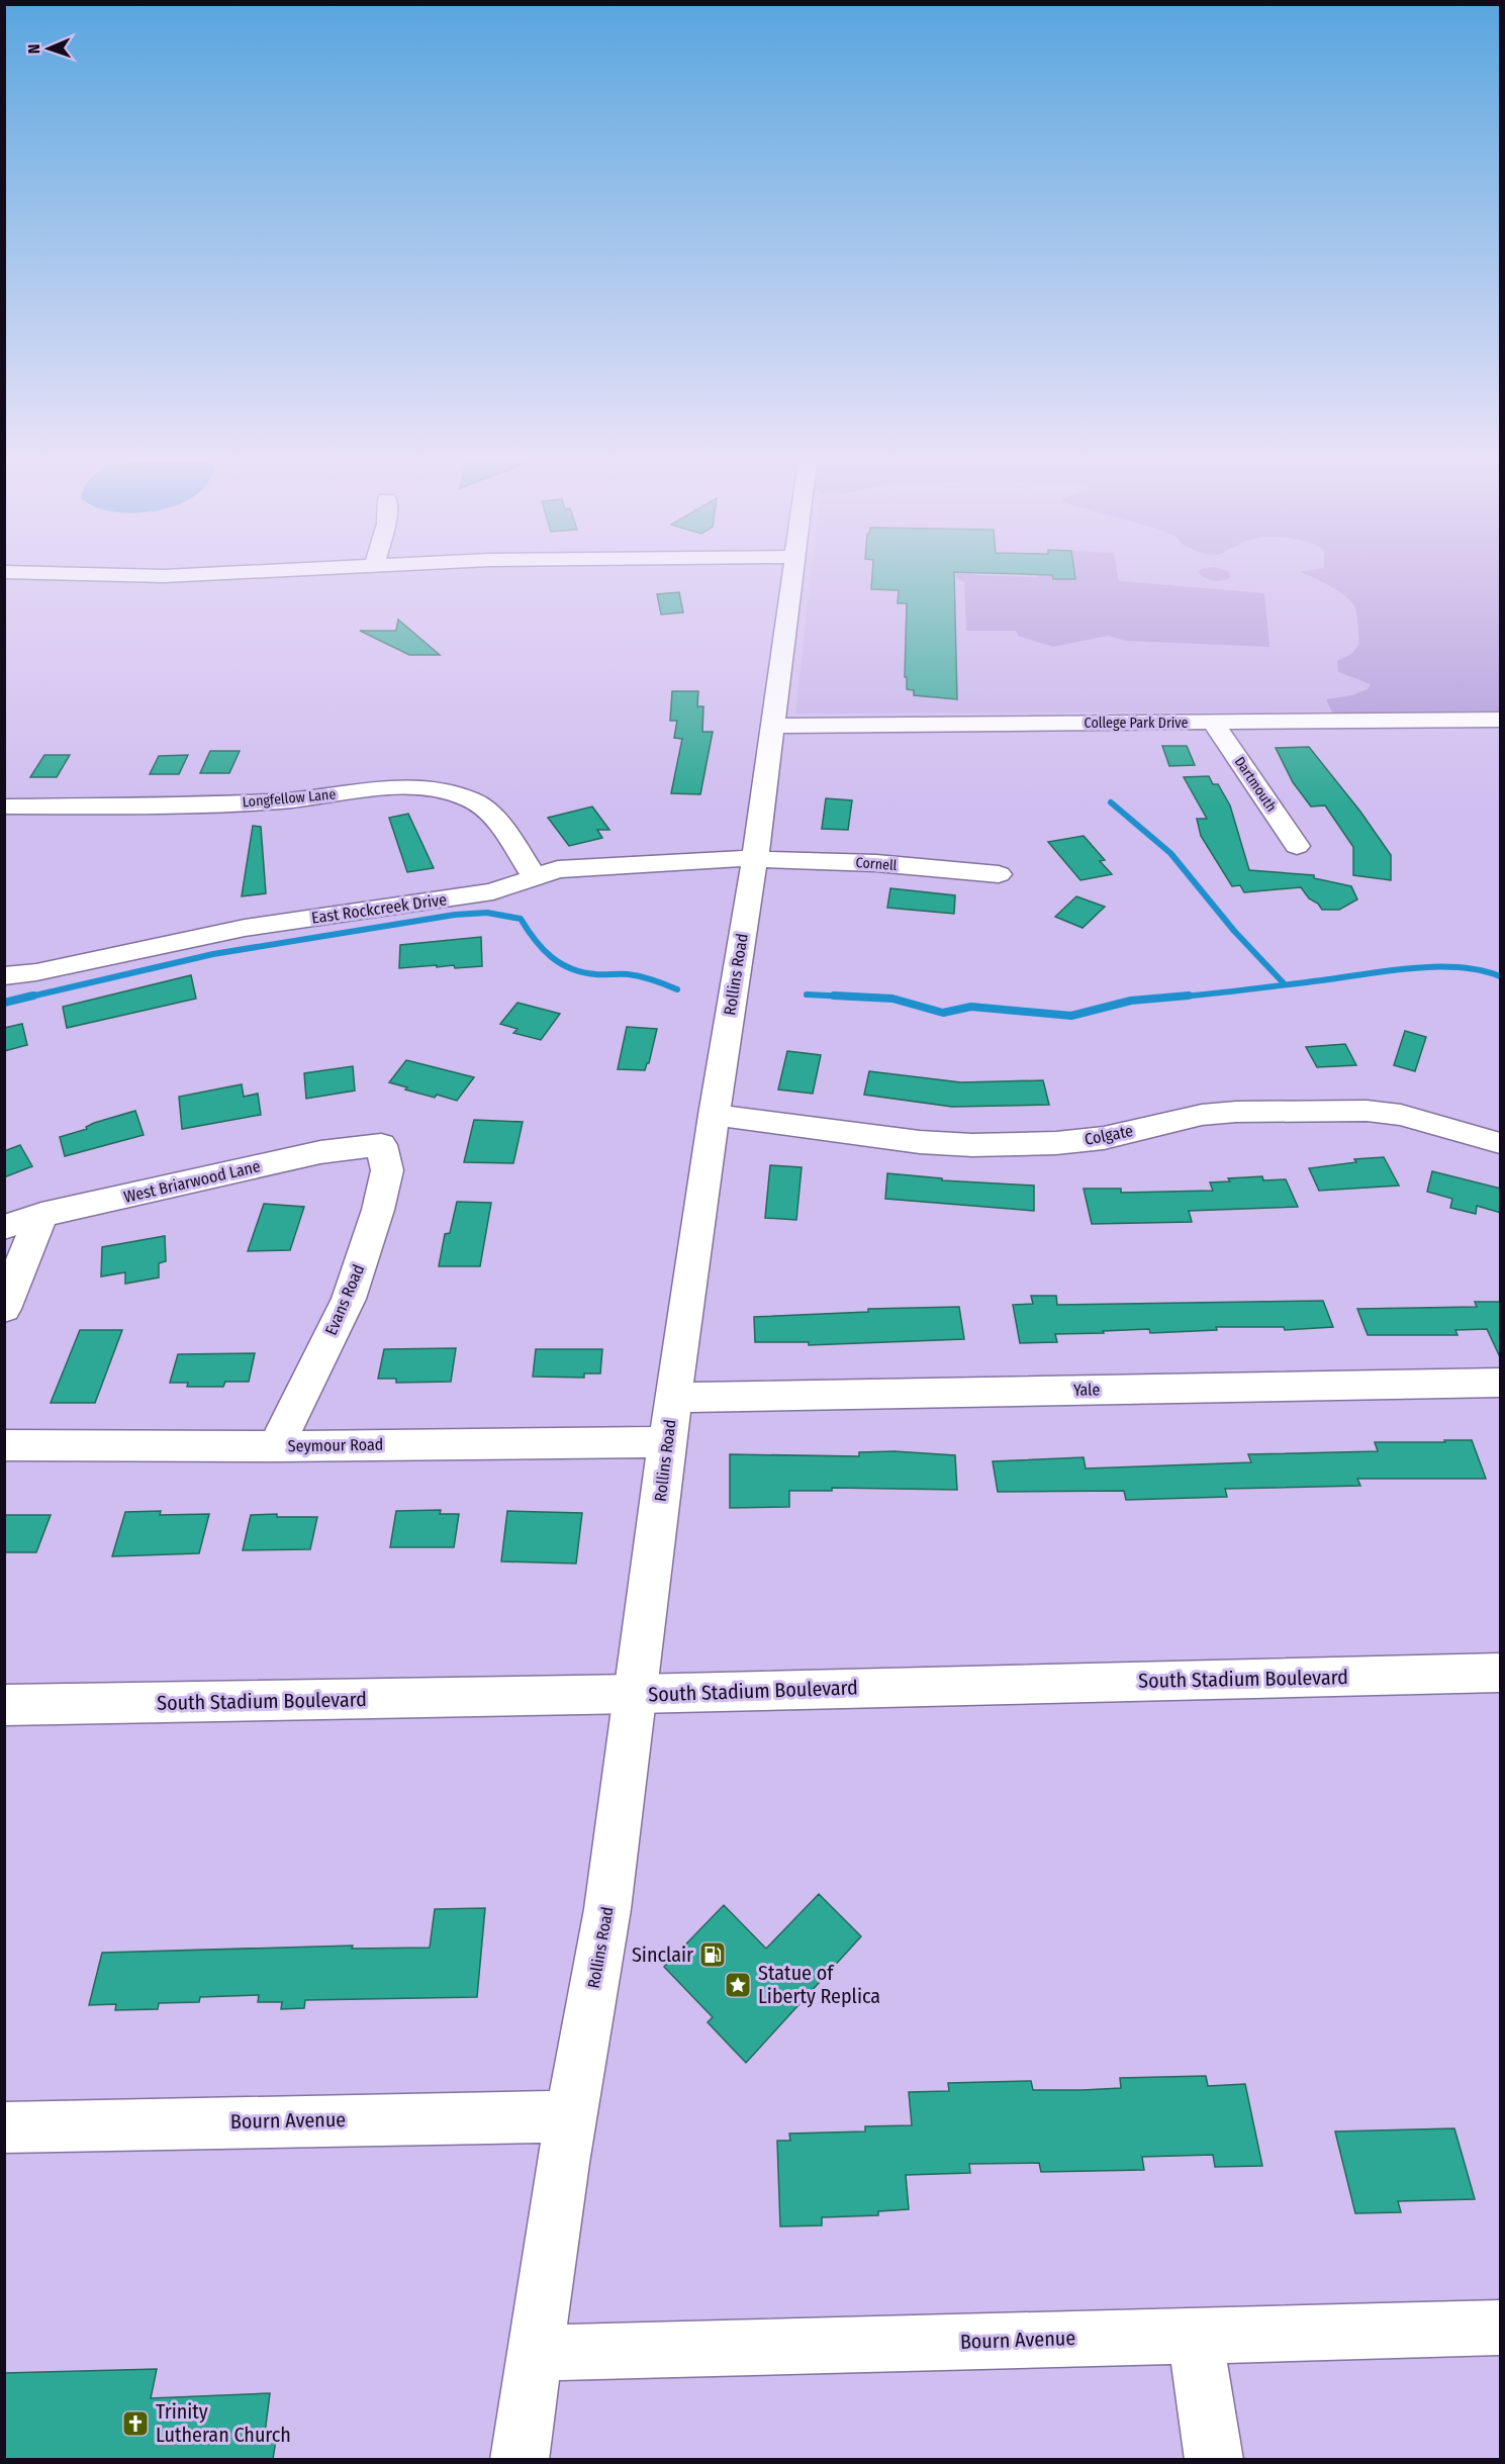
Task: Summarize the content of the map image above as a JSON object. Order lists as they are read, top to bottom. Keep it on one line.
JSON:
{"streets":{"street":["College Park Drive","Dartmouth","Longfellow Lane","Cornell","East Rockcreek Drive","Rollins Road","Colgate","West Briarwood Lane","Evans Road","Yale","Seymour Road","South Stadium Boulevard","Bourn Avenue"]},"crossings":[["College Park Drive","Dartmouth"],["College Park Drive","Rollins Road"],["Longfellow Lane","East Rockcreek Drive"],["Cornell","East Rockcreek Drive"],["Cornell","Rollins Road"],["East Rockcreek Drive","Rollins Road"],["Rollins Road","Colgate"],["Rollins Road","Yale"],["Rollins Road","Seymour Road"],["Rollins Road","South Stadium Boulevard"],["Rollins Road","Bourn Avenue"],["West Briarwood Lane","Evans Road"],["Evans Road","Seymour Road"]],"places":{"fuel station":["Sinclair"],"place":["Statue of Liberty Replica"],"church":["Trinity Lutheran Church"]},"north":"left"}
